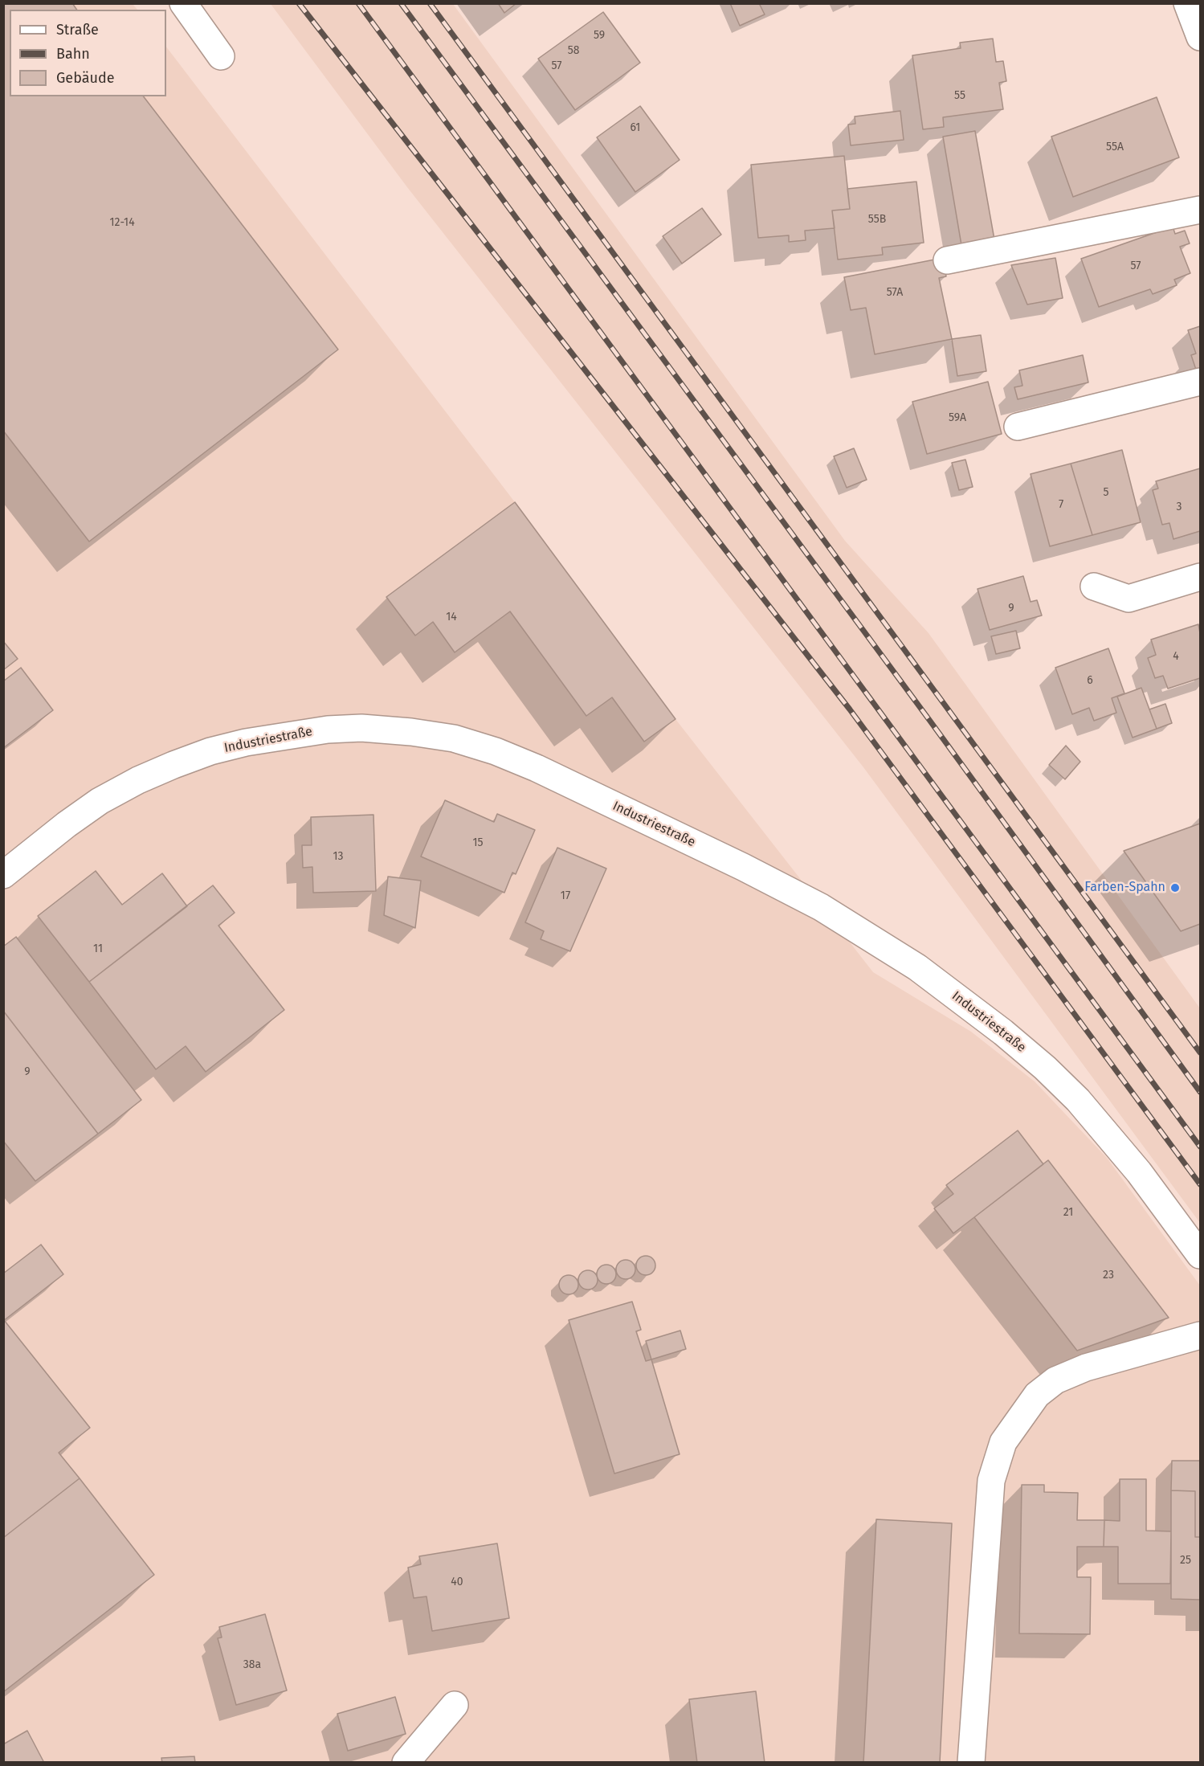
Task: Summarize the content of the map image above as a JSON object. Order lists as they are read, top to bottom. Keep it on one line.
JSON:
{"streets":{"street":["Industriestraße"]},"places":["Farben-Spahn"],"house_numbers":["59","58","57","55","61","55A","55B","12-14","57","57A","59A","5","7","3","9","14","4","6","15","13","17","11","9","21","23","25","40","38a"],"legend":["Straße","Bahn","Gebäude"]}
